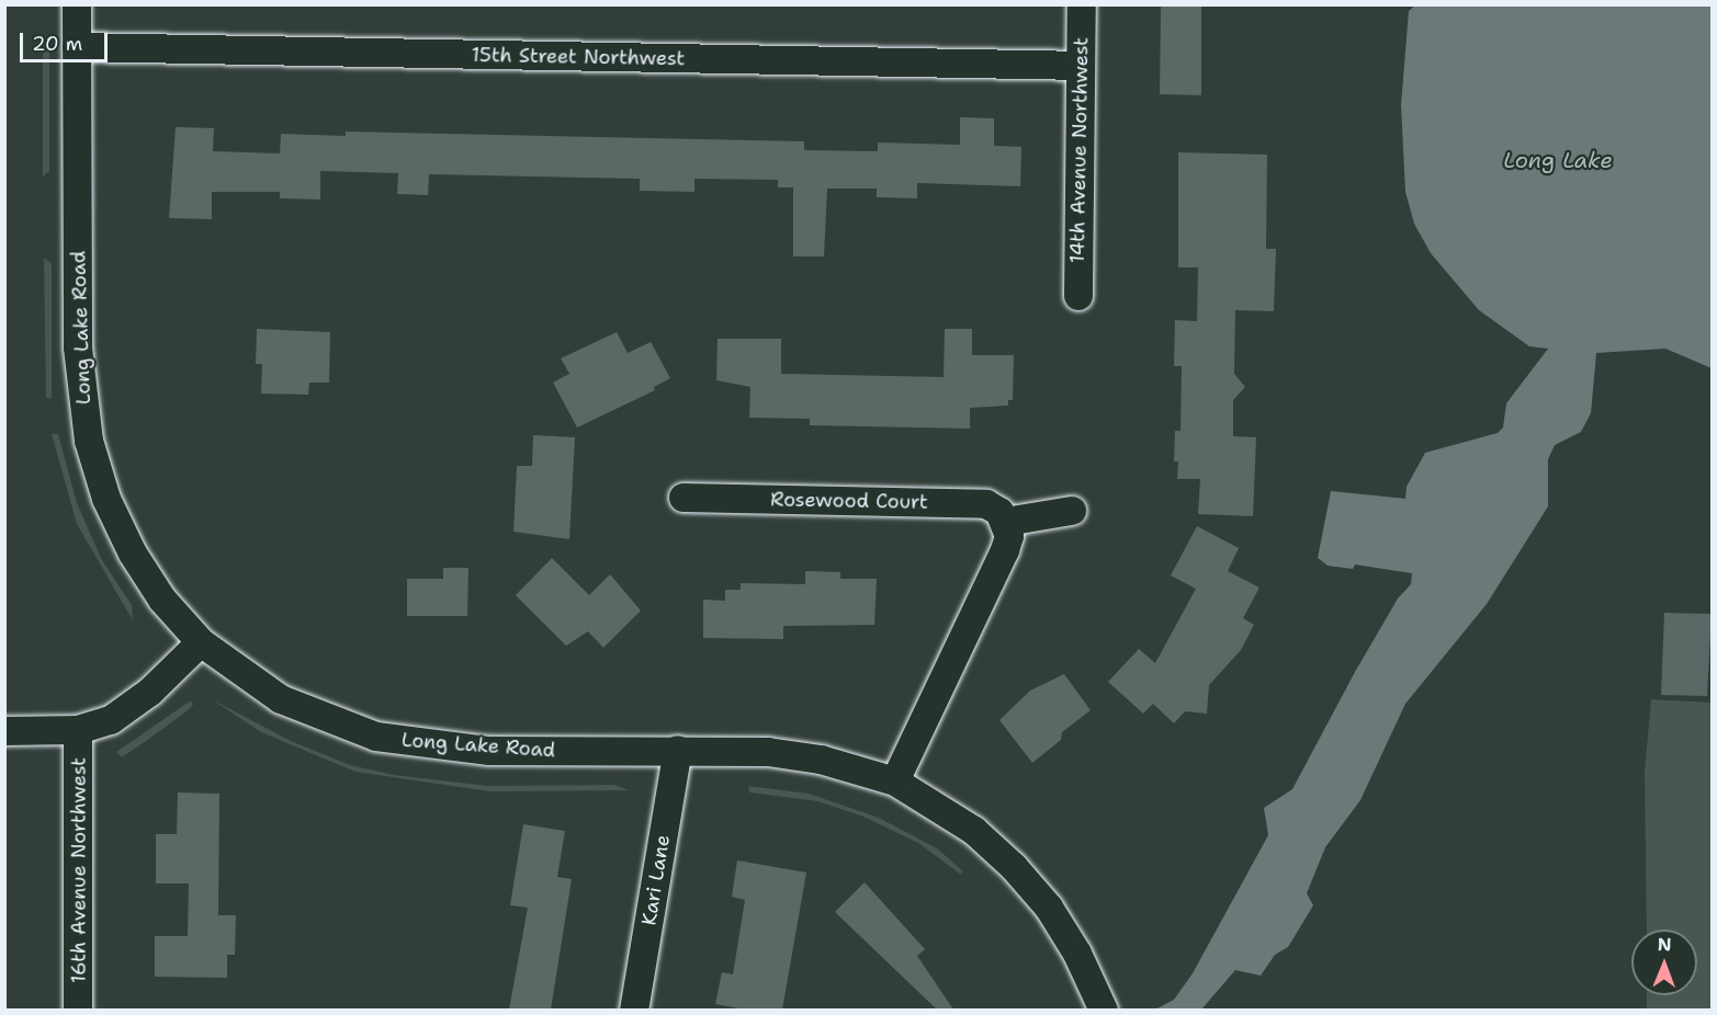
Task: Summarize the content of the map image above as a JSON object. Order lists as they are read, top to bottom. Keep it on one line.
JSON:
{"streets":{"street":["15th Street Northwest","14th Avenue Northwest","Long Lake Road","Rosewood Court","16th Avenue Northwest","Kari Lane"]},"crossings":[["15th Street Northwest","14th Avenue Northwest"],["15th Street Northwest","Long Lake Road"],["Long Lake Road","Kari Lane"]],"water":["Long Lake"],"scale_bar":"20 m","north":"top"}
